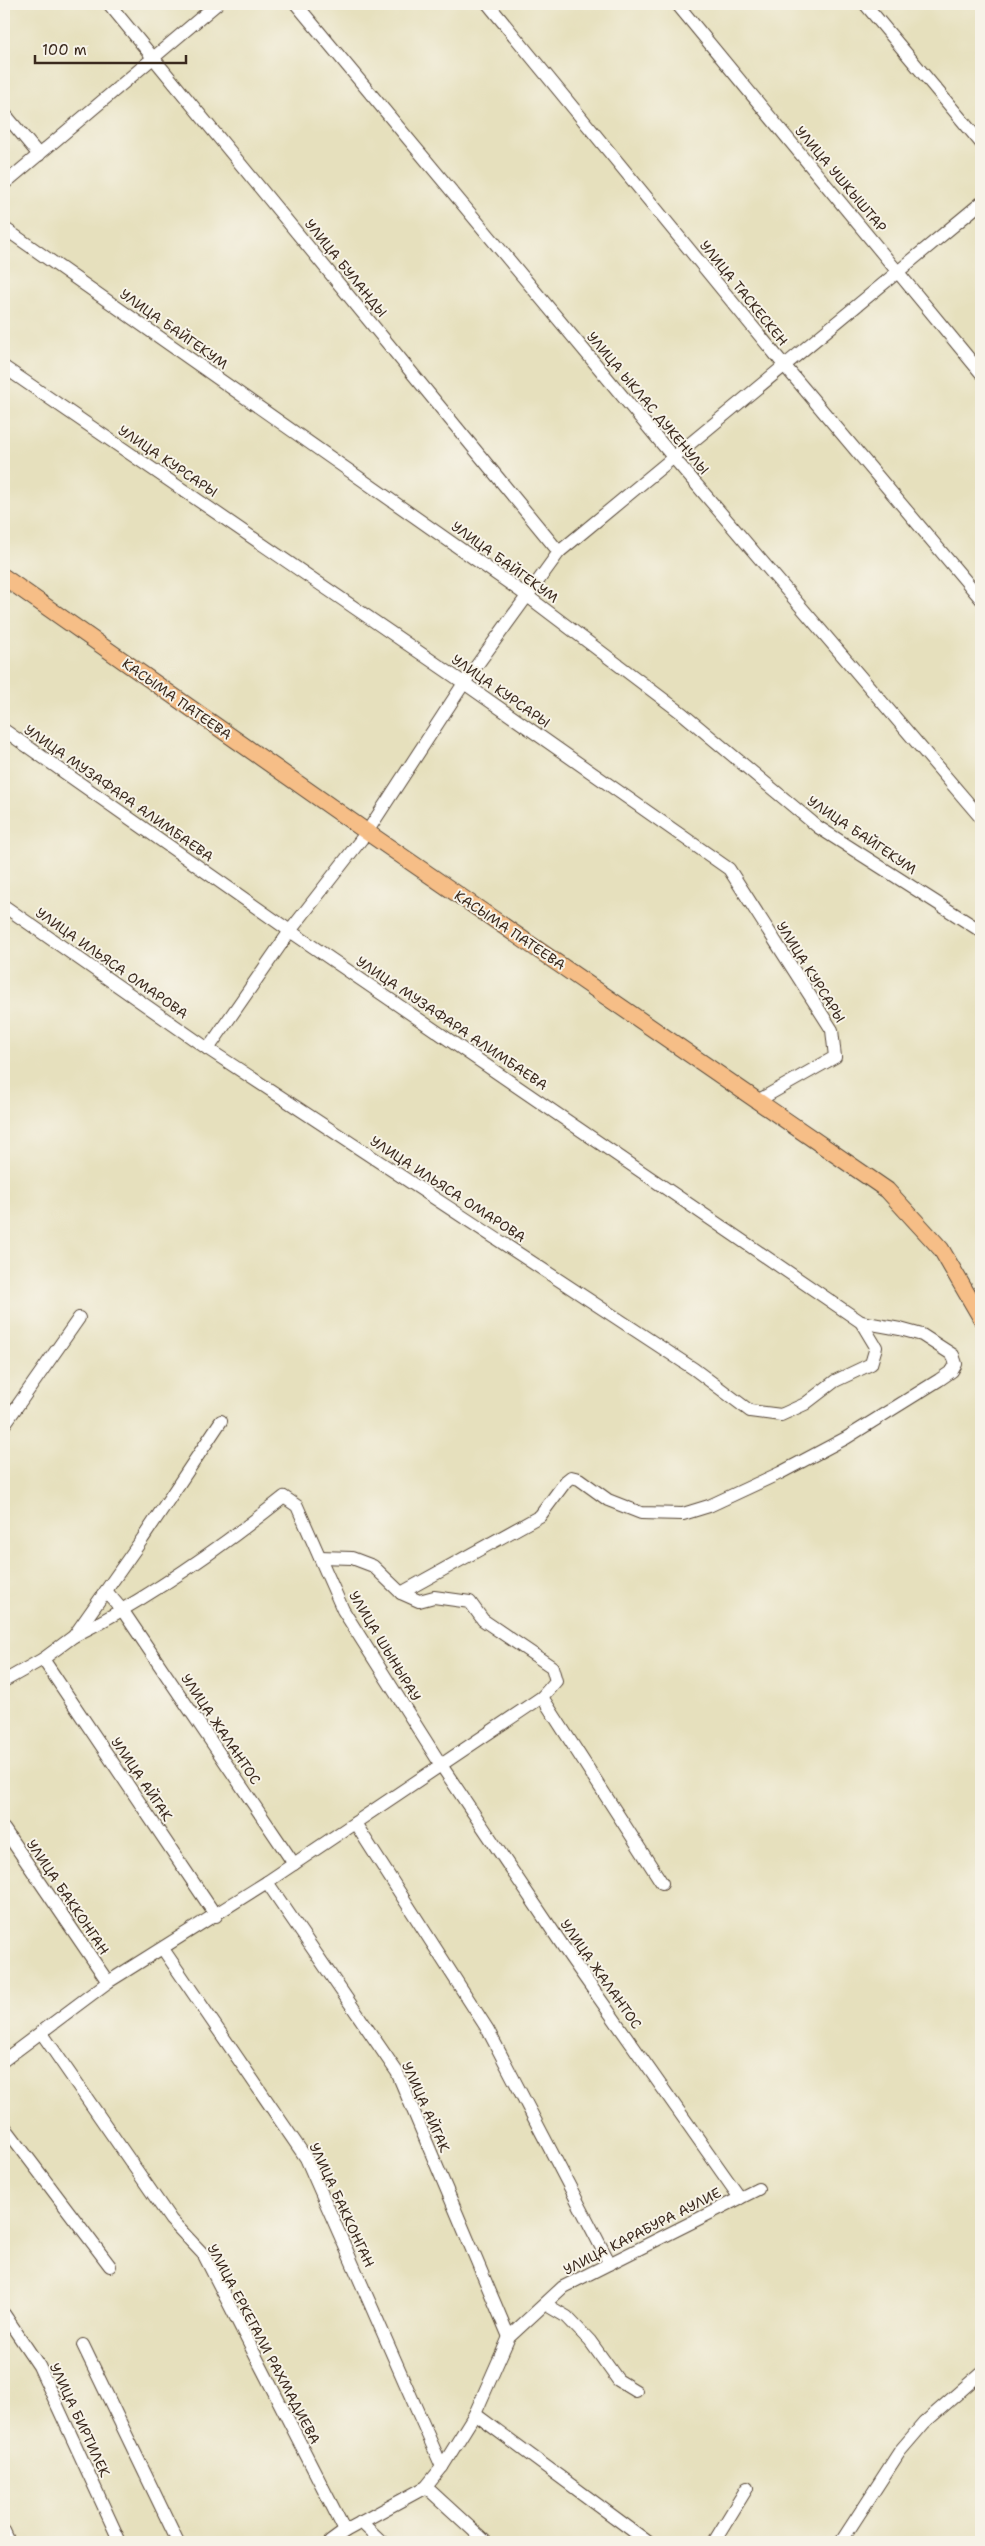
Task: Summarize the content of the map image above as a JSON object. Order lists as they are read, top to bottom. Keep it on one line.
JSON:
{"streets":{"main road":["КАСЫМА ПАТЕЕВА"],"street":["УЛИЦА УШКЫШТАР","УЛИЦА БУЛАНДЫ","УЛИЦА ТАСКЕСКЕН","УЛИЦА БАЙГЕКУМ","УЛИЦА ЫКЛАС ДУКЕНУЛЫ","УЛИЦА КУРСАРЫ","УЛИЦА МУЗАФАРА АЛИМБАЕВА","УЛИЦА ИЛЬЯСА ОМАРОВА","УЛИЦА ШЫНЫРАУ","УЛИЦА ЖАЛАНТОС","УЛИЦА АЙГАК","УЛИЦА БАККОНГАН","УЛИЦА КАРАБУРА АУЛИЕ","УЛИЦА ЕРКЕГАЛИ РАХМАДИЕВА","УЛИЦА БИРТИЛЕК"]},"crossings":[["УЛИЦА КУРСАРЫ","КАСЫМА ПАТЕЕВА"],["УЛИЦА МУЗАФАРА АЛИМБАЕВА","УЛИЦА ИЛЬЯСА ОМАРОВА"],["УЛИЦА ШЫНЫРАУ","УЛИЦА ЖАЛАНТОС"],["УЛИЦА ЖАЛАНТОС","УЛИЦА КАРАБУРА АУЛИЕ"],["УЛИЦА АЙГАК","УЛИЦА КАРАБУРА АУЛИЕ"],["УЛИЦА БАККОНГАН","УЛИЦА КАРАБУРА АУЛИЕ"],["УЛИЦА КАРАБУРА АУЛИЕ","УЛИЦА ЕРКЕГАЛИ РАХМАДИЕВА"]],"scale_bar":"100 m"}
